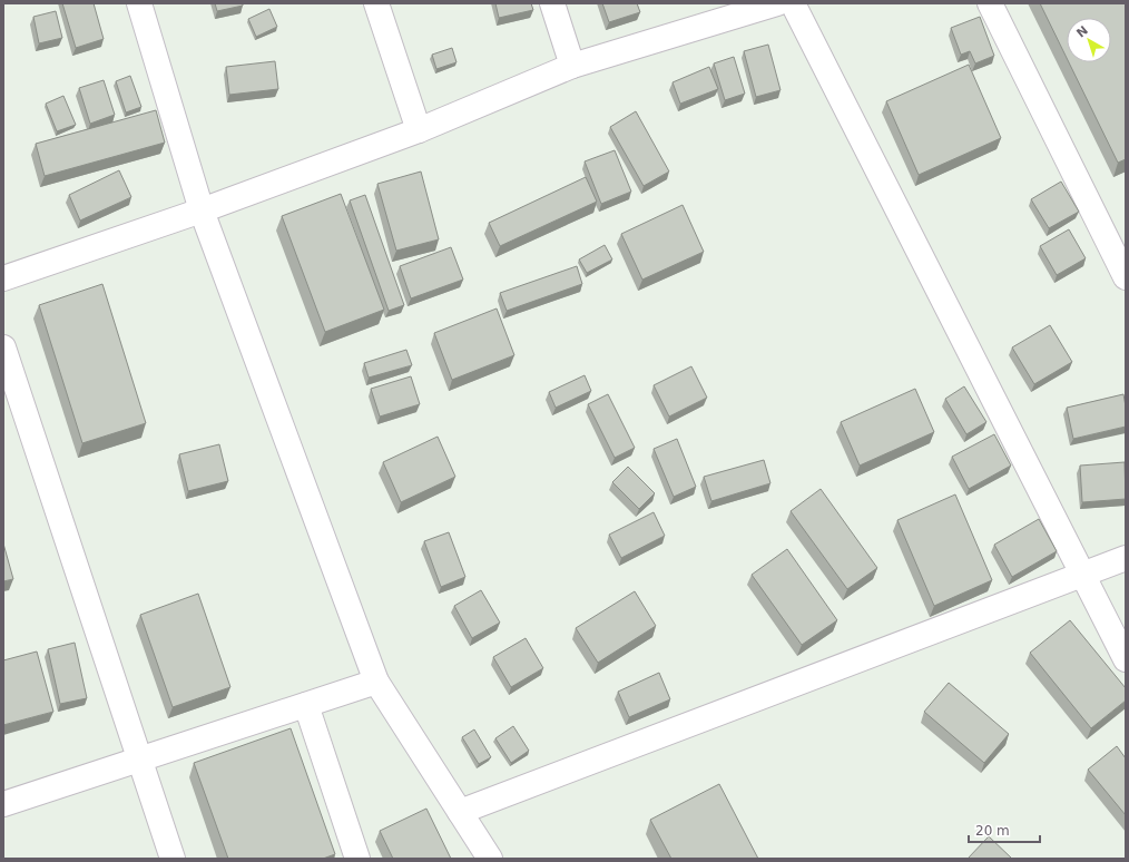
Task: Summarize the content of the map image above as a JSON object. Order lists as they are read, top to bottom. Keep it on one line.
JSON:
{"scale_bar":"20 m","north":"top left"}
